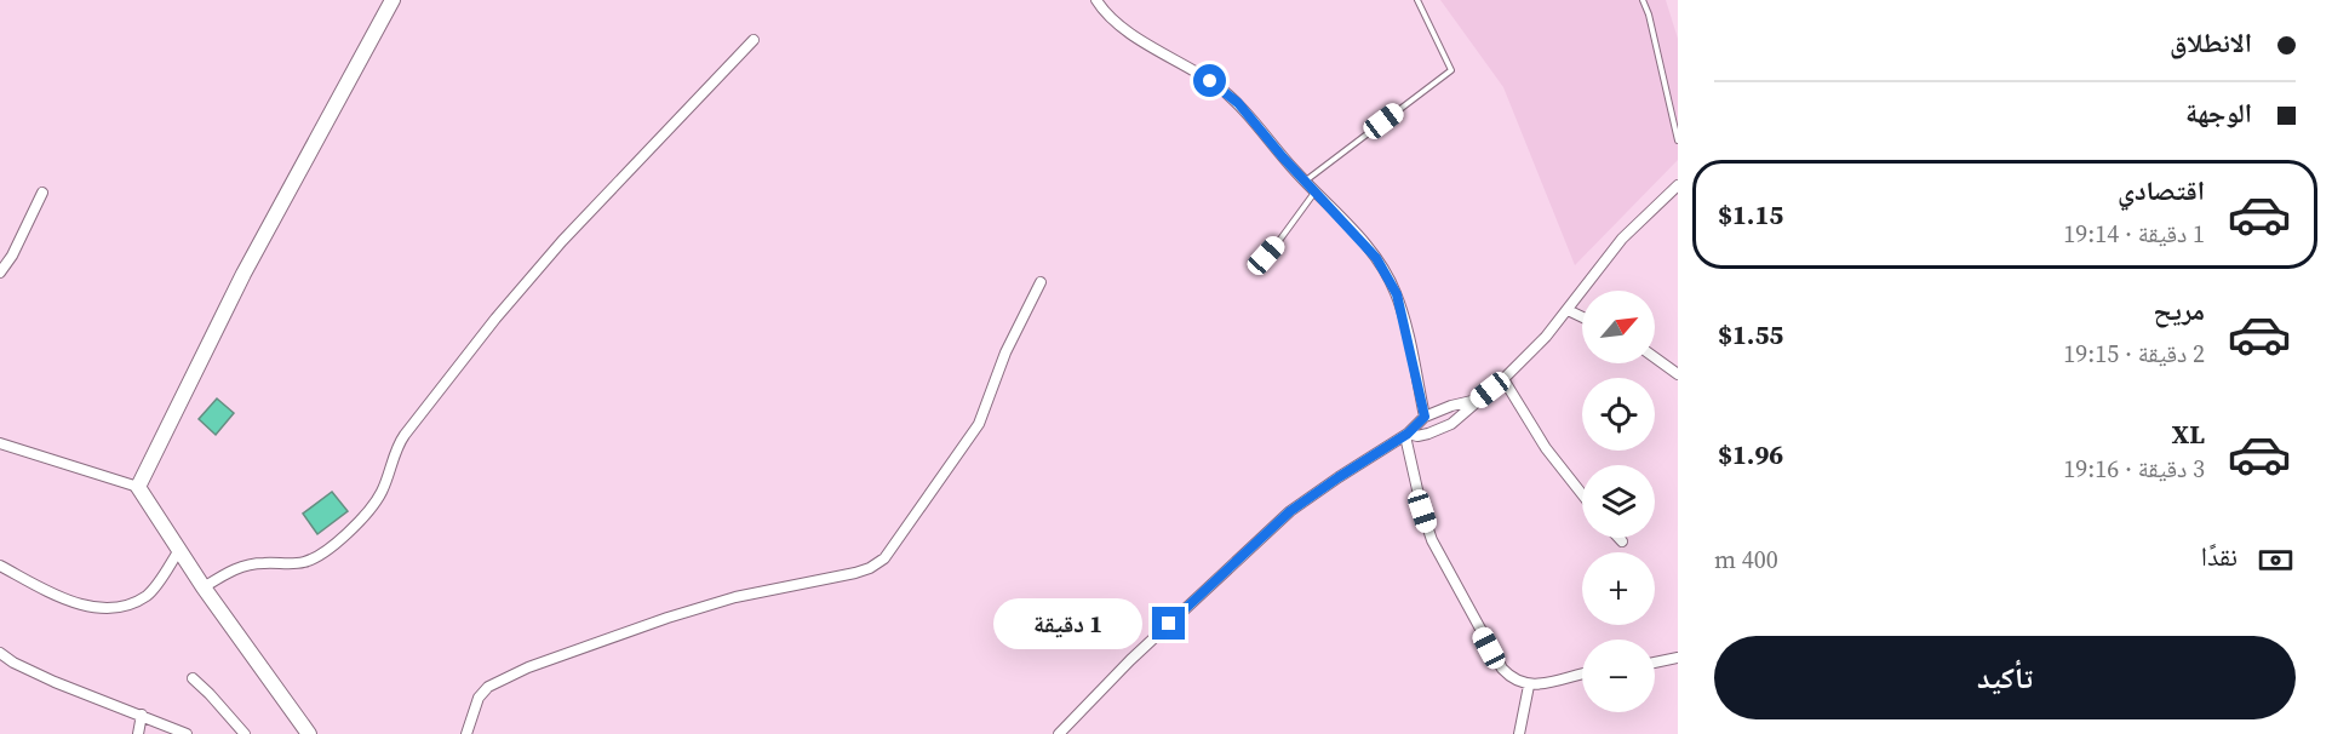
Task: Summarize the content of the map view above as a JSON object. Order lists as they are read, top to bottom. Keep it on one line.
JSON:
{"north":"top right","page":{"banner":["الانطلاق","الوجهة"],"list":[{"name":"اقتصادي","note":"1 دقيقة · 19:14","value":"$1.15"},{"name":"مريح","note":"2 دقيقة · 19:15","value":"$1.55"},{"name":"XL","note":"3 دقيقة · 19:16","value":"$1.96"}],"map_buttons":["+","−"],"pay":["نقدًا","400 m"],"bubble":"1 دقيقة","buttons":"تأكيد"}}
